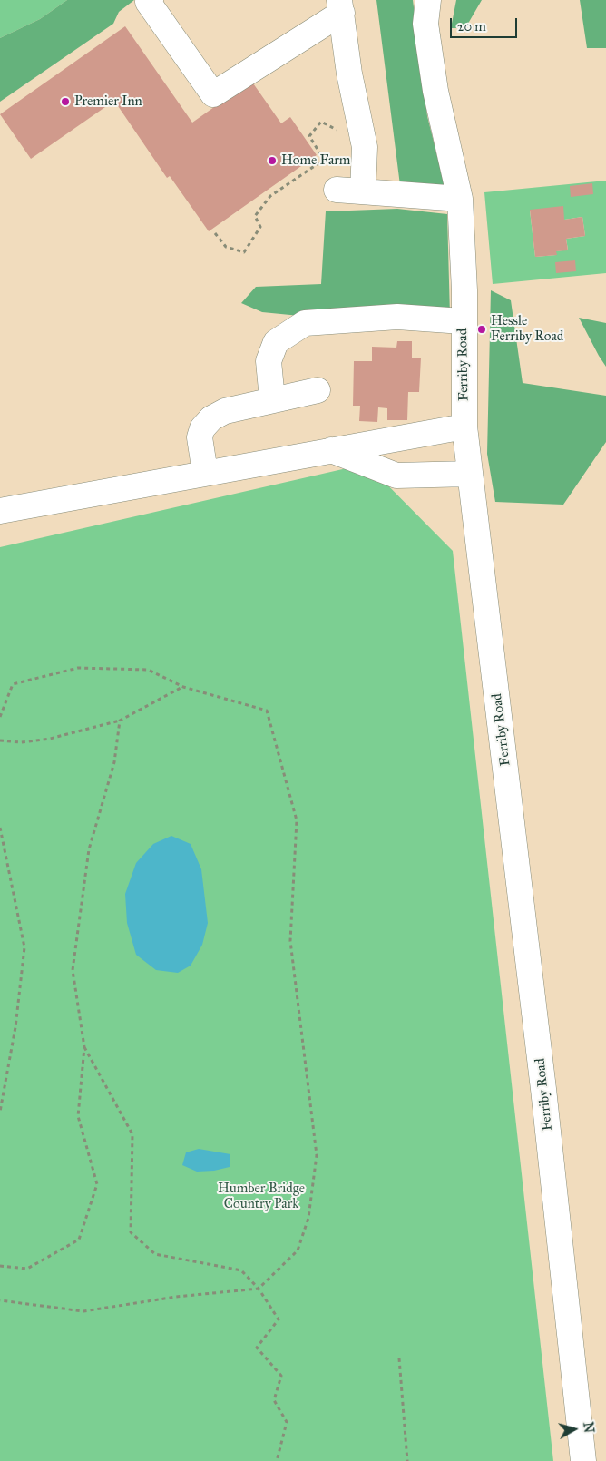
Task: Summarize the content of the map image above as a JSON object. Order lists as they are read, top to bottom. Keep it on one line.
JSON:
{"streets":{"street":["Ferriby Road"]},"parks":["Humber Bridge Country Park"],"places":["Premier Inn","Home Farm","Hessle Ferriby Road"],"scale_bar":"20 m","north":"right"}
